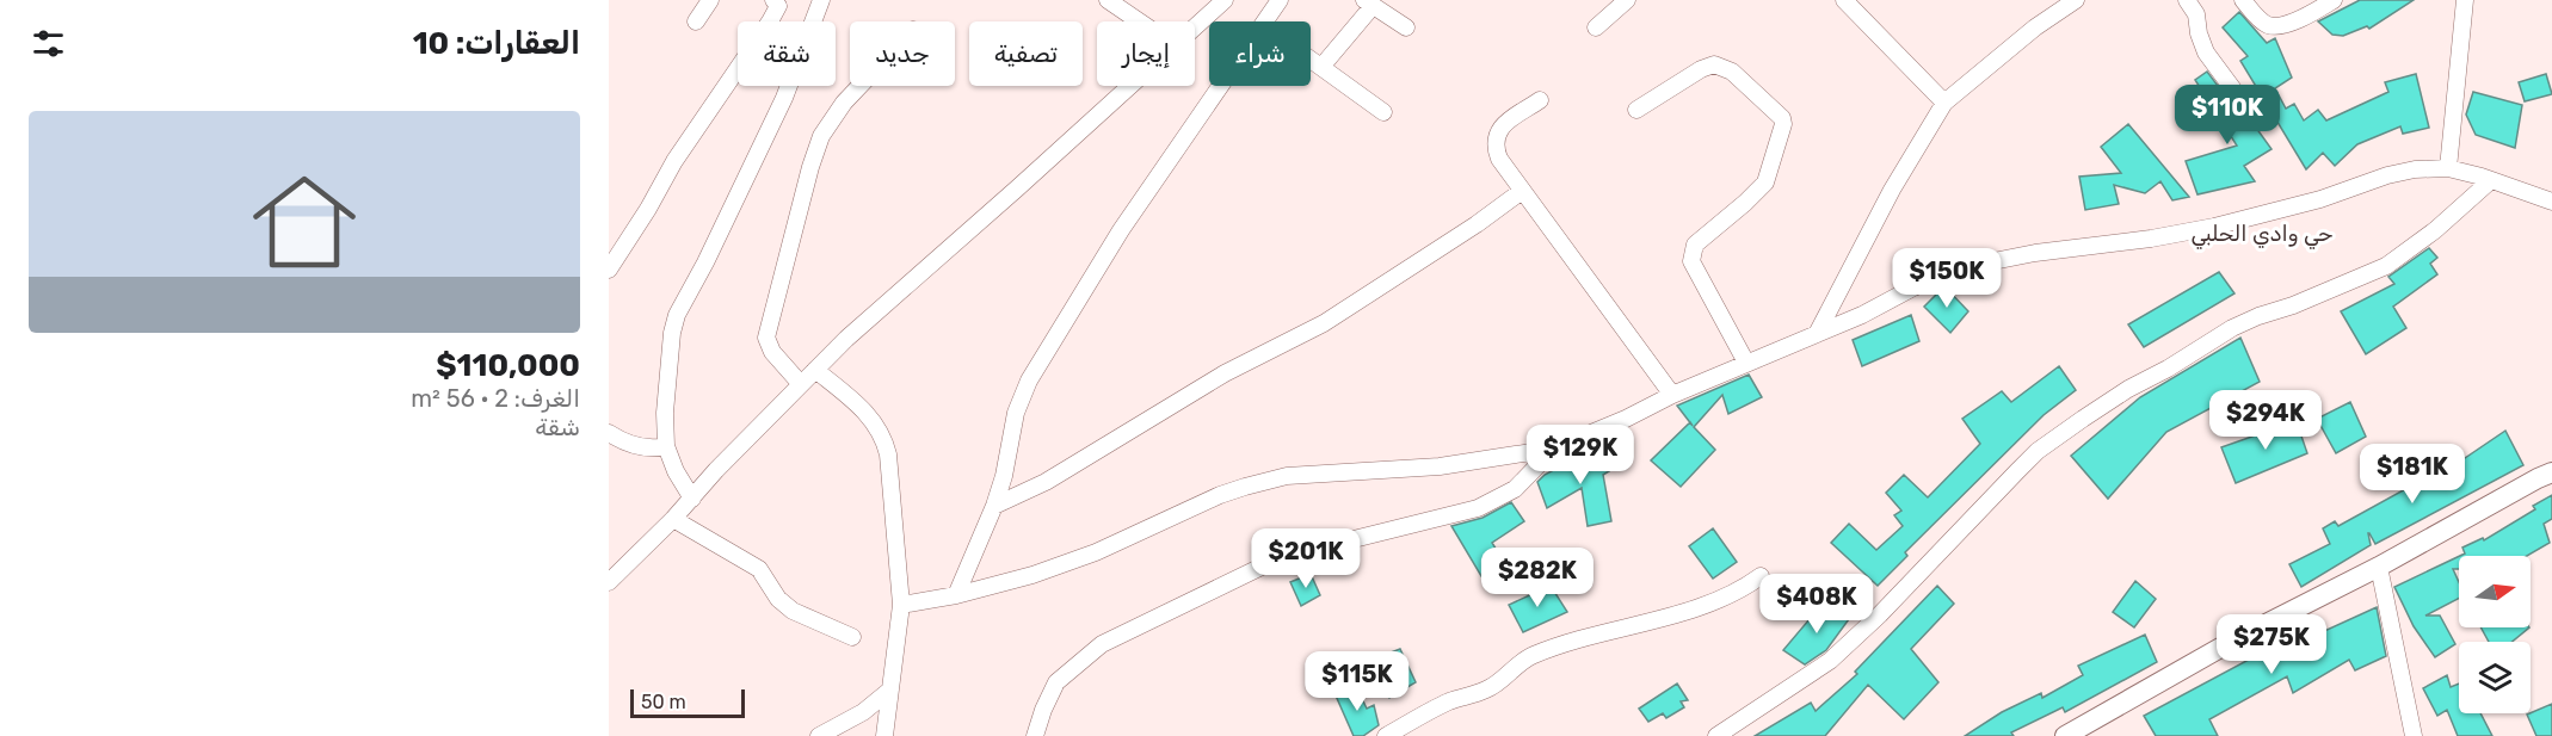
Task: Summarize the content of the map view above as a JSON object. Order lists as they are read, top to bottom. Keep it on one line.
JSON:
{"districts":["حي وادي الحلبي"],"scale_bar":"50 m","north":"right","page":{"heading":"العقارات: 10","chip":["شراء","إيجار","تصفية","جديد","شقة"],"price":["$110K","$150K","$294K","$129K","$181K","$201K","$282K","$408K","$275K","$115K"],"list":[{"name":"$110,000","note":"الغرف: 2 · 56 m² · شقة"}],"scale":"50 m"}}
